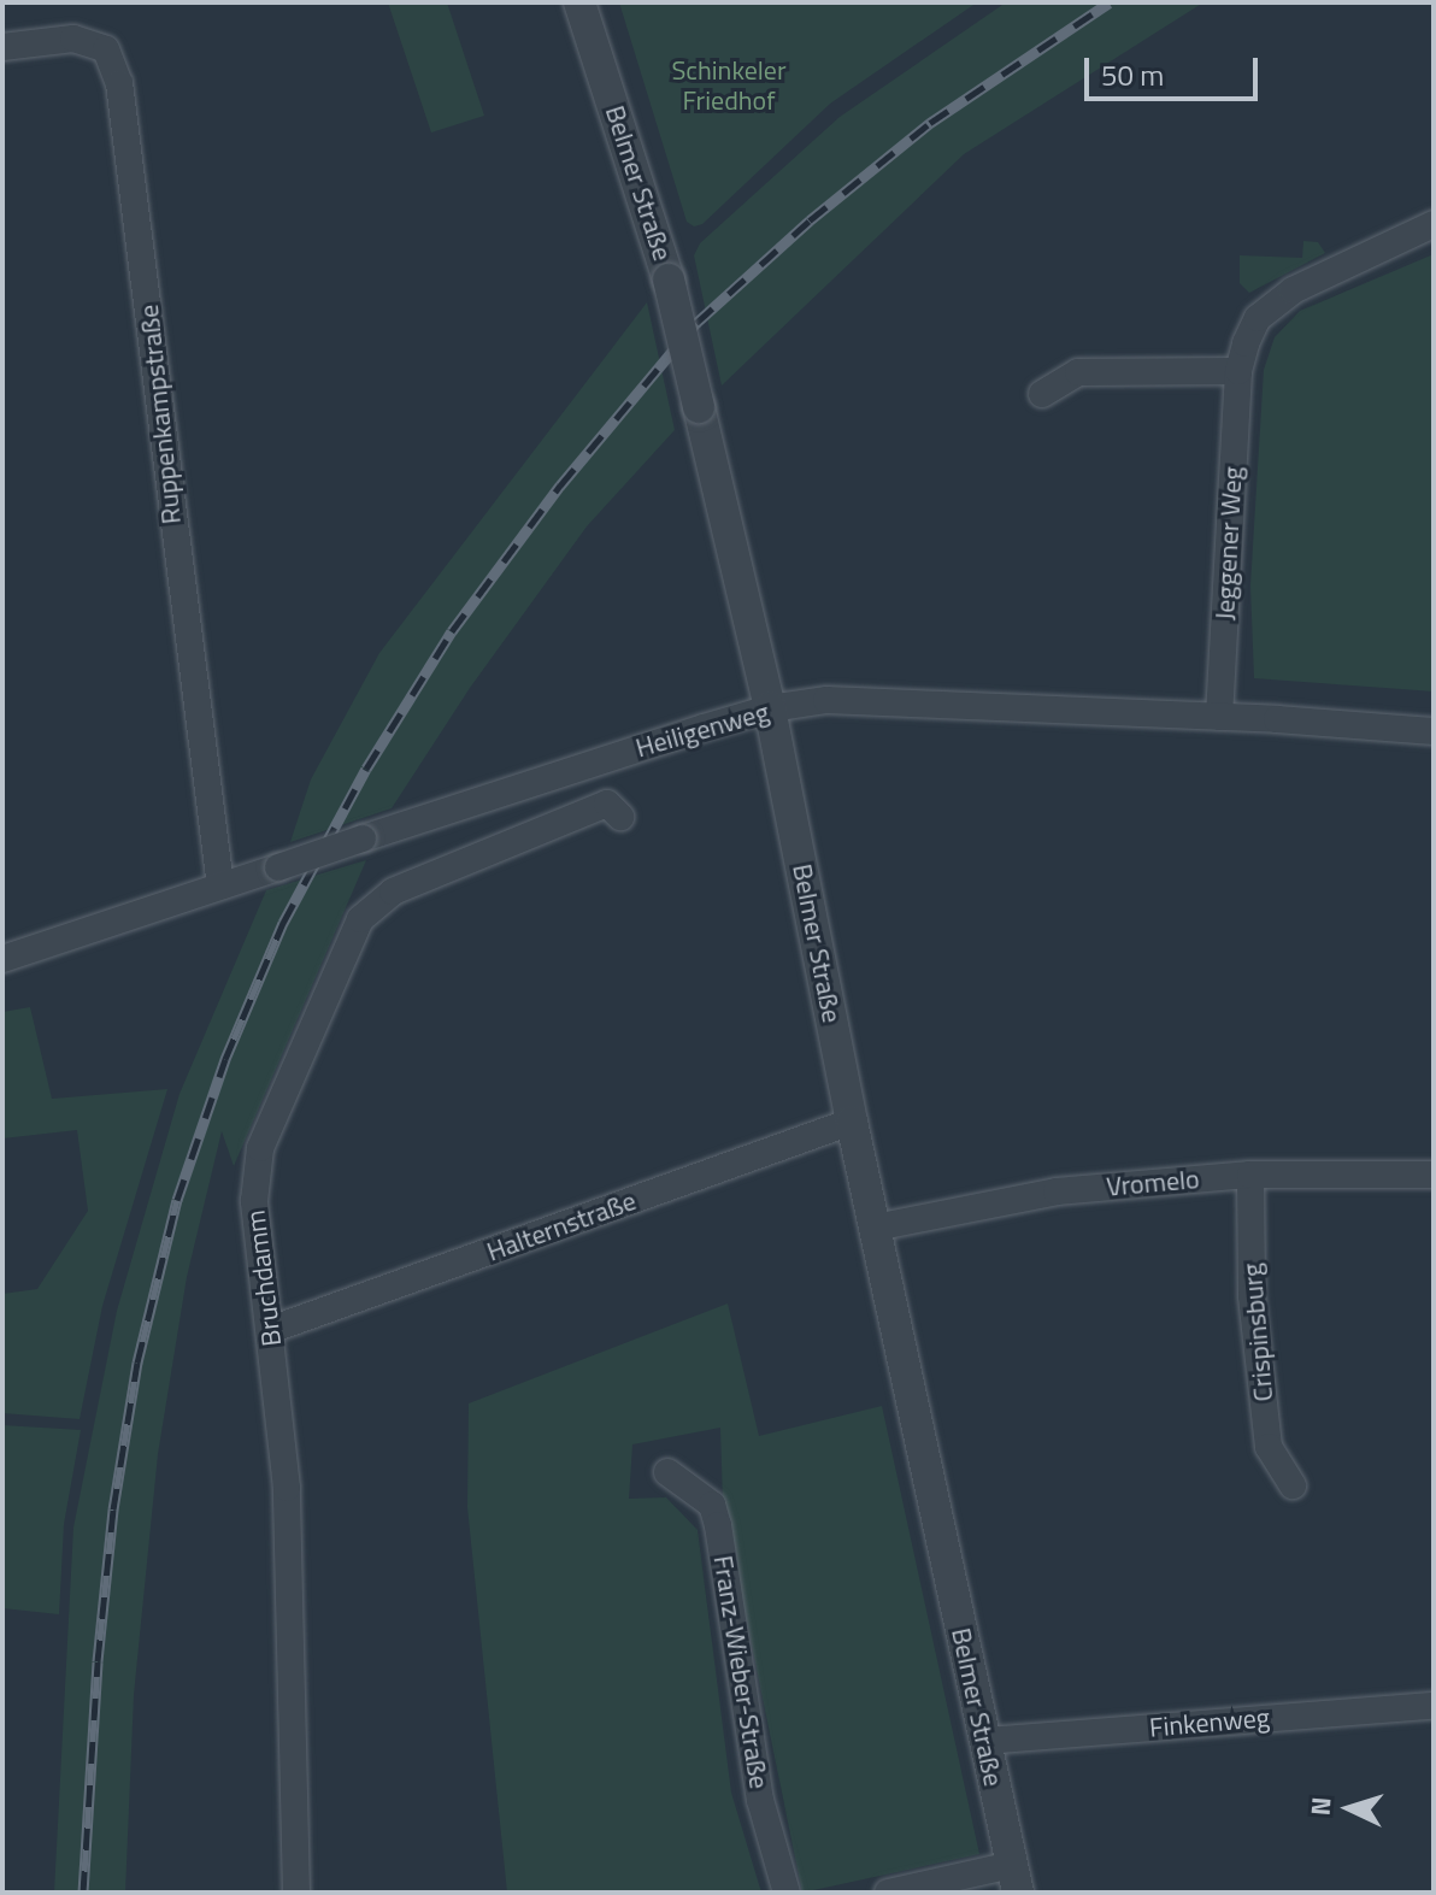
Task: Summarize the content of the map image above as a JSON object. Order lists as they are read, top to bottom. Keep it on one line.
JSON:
{"streets":{"street":["Belmer Straße","Ruppenkampstraße","Jeggener Weg","Heiligenweg","Vromelo","Halternstraße","Bruchdamm","Crispinsburg","Franz-Wieber-Straße","Finkenweg"]},"crossings":[["Belmer Straße","Heiligenweg"],["Belmer Straße","Vromelo"],["Belmer Straße","Halternstraße"],["Belmer Straße","Finkenweg"],["Ruppenkampstraße","Heiligenweg"],["Jeggener Weg","Heiligenweg"],["Vromelo","Crispinsburg"],["Halternstraße","Bruchdamm"]],"parks":["Schinkeler Friedhof"],"scale_bar":"50 m","north":"left"}
